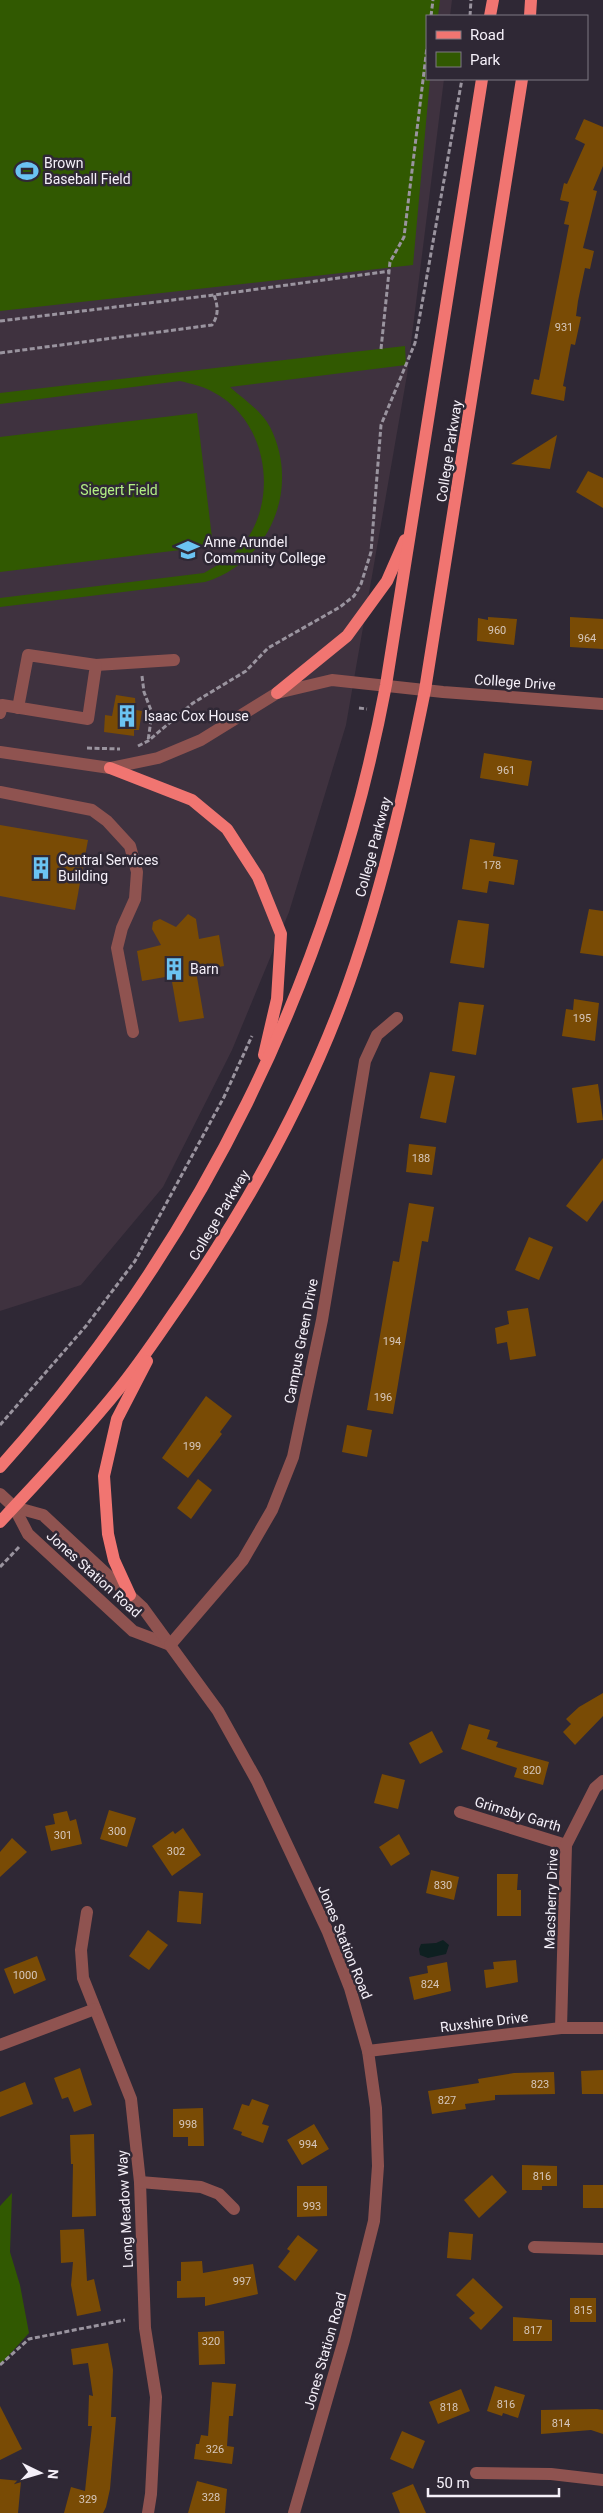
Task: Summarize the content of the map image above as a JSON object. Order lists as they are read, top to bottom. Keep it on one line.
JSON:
{"streets":{"main road":["College Parkway"],"street":["College Drive","Campus Green Drive","Jones Station Road","Grimsby Garth","Macsherry Drive","Ruxshire Drive","Long Meadow Way"]},"crossings":[["College Parkway","College Drive"],["College Parkway","Jones Station Road"],["Campus Green Drive","Jones Station Road"],["Jones Station Road","Ruxshire Drive"],["Grimsby Garth","Macsherry Drive"],["Macsherry Drive","Ruxshire Drive"]],"parks":["Siegert Field"],"places":{"sports":["Brown Baseball Field"],"school or university":["Anne Arundel Community College"],"building":["Isaac Cox House","Central Services Building","Barn"]},"house_numbers":["931","960","964","961","178","195","188","194","196","199","820","300","301","302","830","1000","824","823","827","998","994","816","993","997","815","817","320","816","818","814","326","328","329"],"legend":["Road","Park"],"scale_bar":"50 m","north":"right"}
